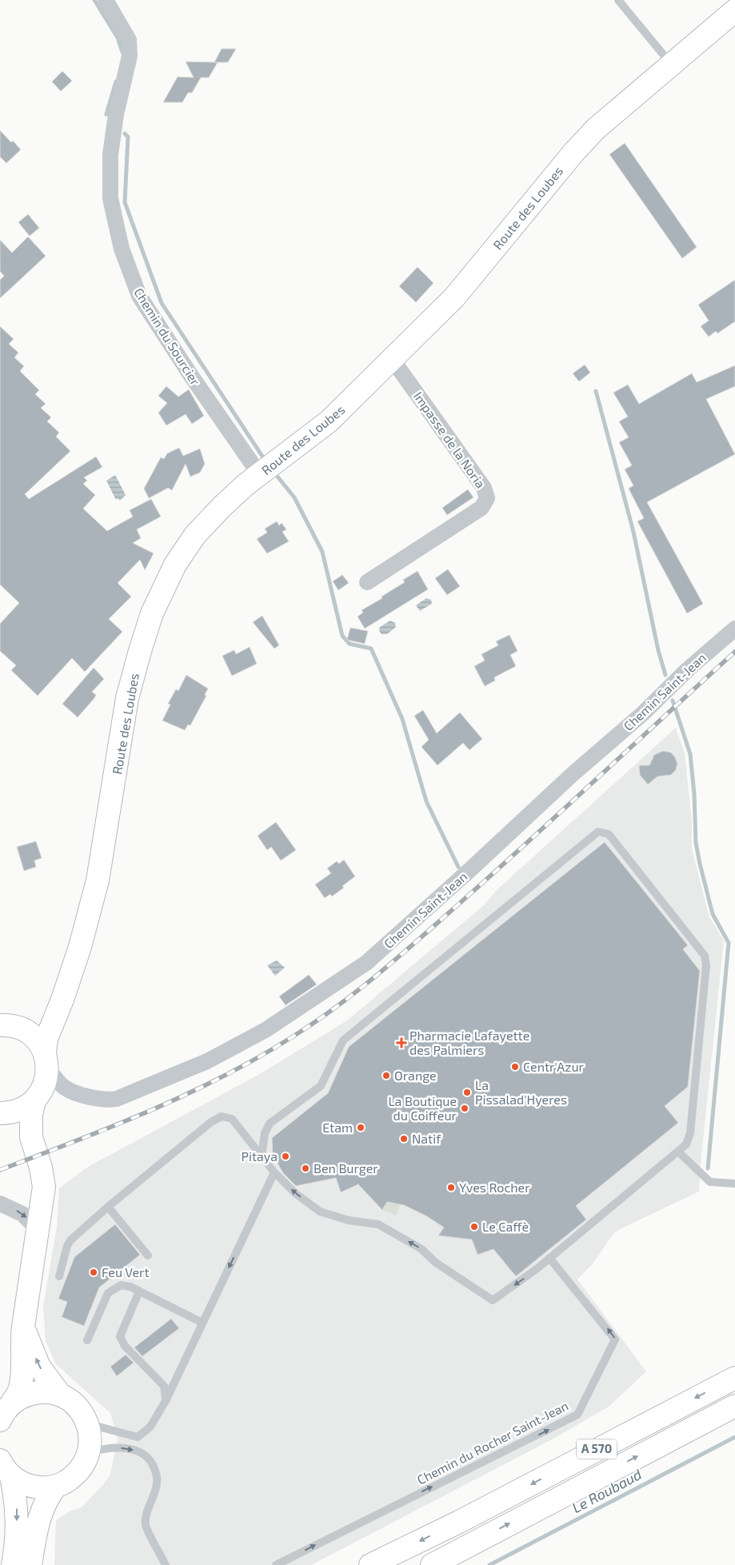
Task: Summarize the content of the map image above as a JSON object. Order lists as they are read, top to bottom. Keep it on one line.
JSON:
{"streets":{"main road":["Route des Loubes","A 570"],"street":["Chemin du Sourcier","Impasse de la Noria","Chemin Saint-Jean"],"lane":["Chemin du Rocher Saint-Jean"]},"crossings":[["Route des Loubes","Chemin du Sourcier"],["Route des Loubes","Impasse de la Noria"],["Route des Loubes","Chemin Saint-Jean"]],"water":["Le Roubaud"],"places":{"health":["Pharmacie Lafayette des Palmiers"],"other":["Centr'Azur","Orange","La Pissalad'Hyeres","La Boutique du Coiffeur","Etam","Natif","Pitaya","Ben Burger","Yves Rocher","Le Caffè","Feu Vert"]}}
